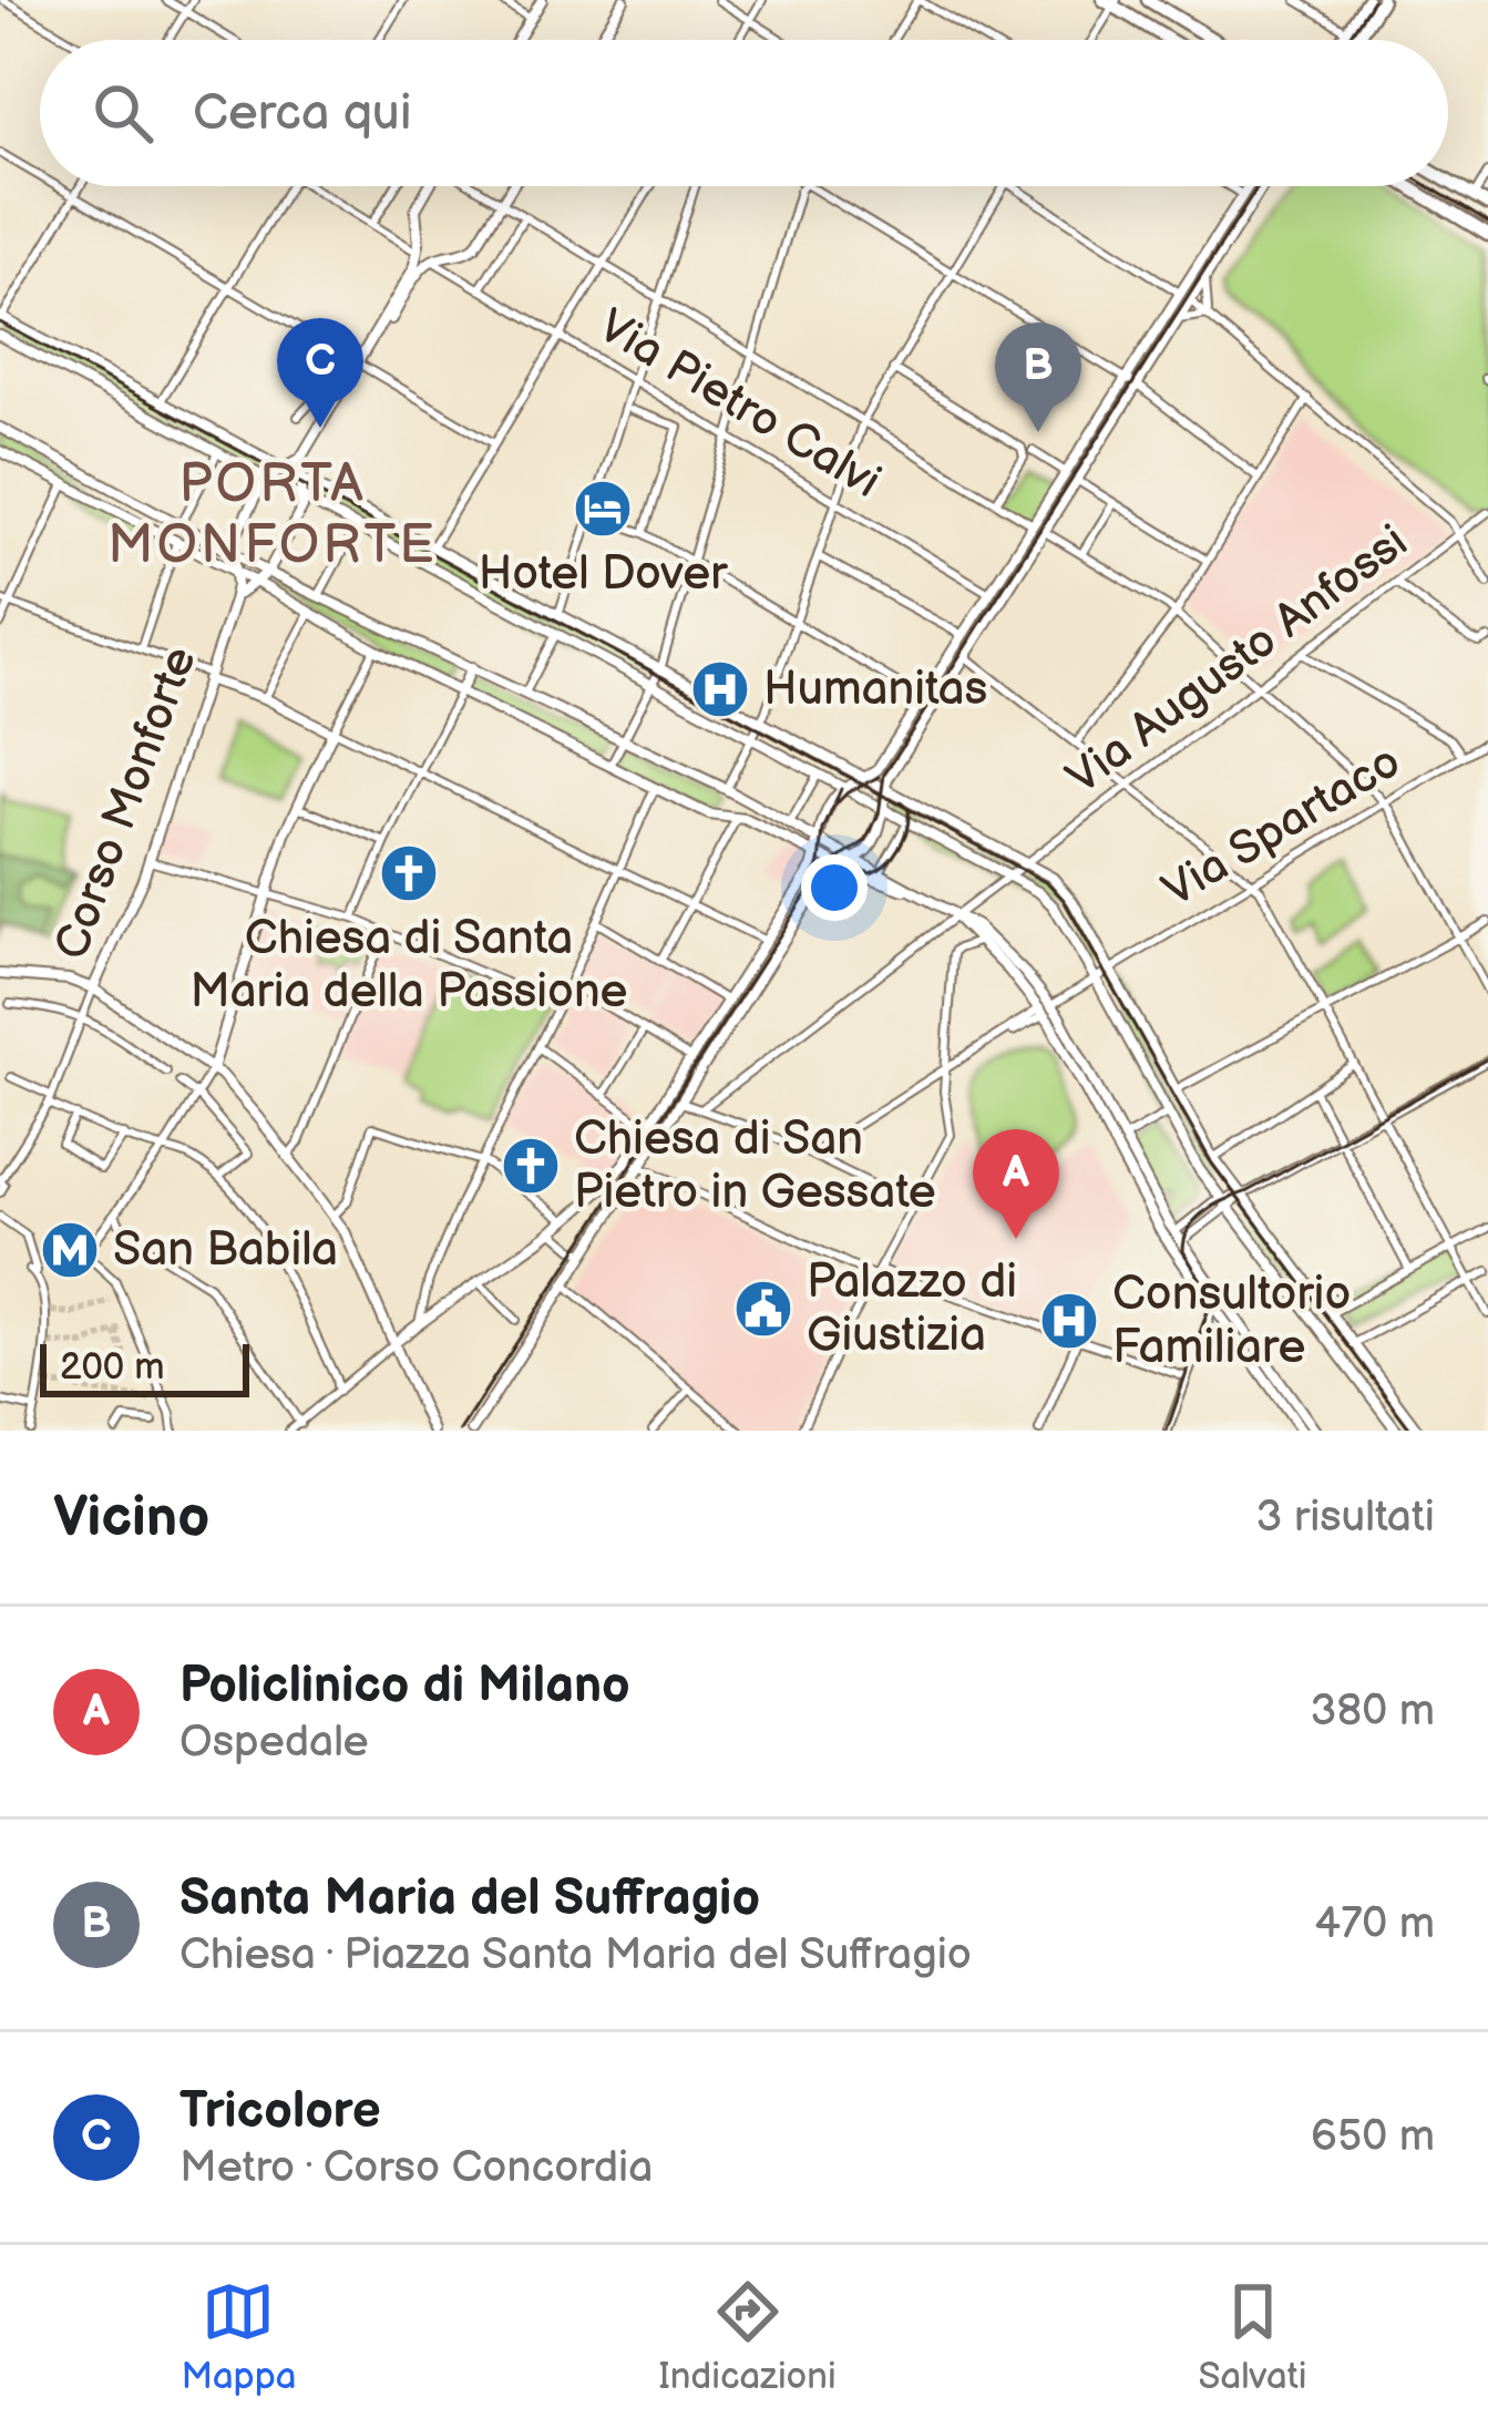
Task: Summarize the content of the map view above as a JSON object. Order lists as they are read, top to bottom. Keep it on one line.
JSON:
{"streets":{"street":["Via Pietro Calvi","Via Augusto Anfossi","Corso Monforte","Via Spartaco"]},"districts":["PORTA MONFORTE"],"places":{"hotel":["Hotel Dover"],"hospital":["Humanitas","Consultorio Familiare"],"church":["Chiesa di Santa Maria della Passione","Chiesa di San Pietro in Gessate"],"metro station":["San Babila"],"public building":["Palazzo di Giustizia"]},"scale_bar":"200 m","page":{"search":"Cerca qui","pins":["C","B","A"],"scale":"200 m","heading":["Vicino","3 risultati"],"list":[{"mark":"A","name":"Policlinico di Milano","note":"Ospedale","value":"380 m"},{"mark":"B","name":"Santa Maria del Suffragio","note":"Chiesa · Piazza Santa Maria del Suffragio","value":"470 m"},{"mark":"C","name":"Tricolore","note":"Metro · Corso Concordia","value":"650 m"}],"nav":["Mappa","Indicazioni","Salvati"]}}
